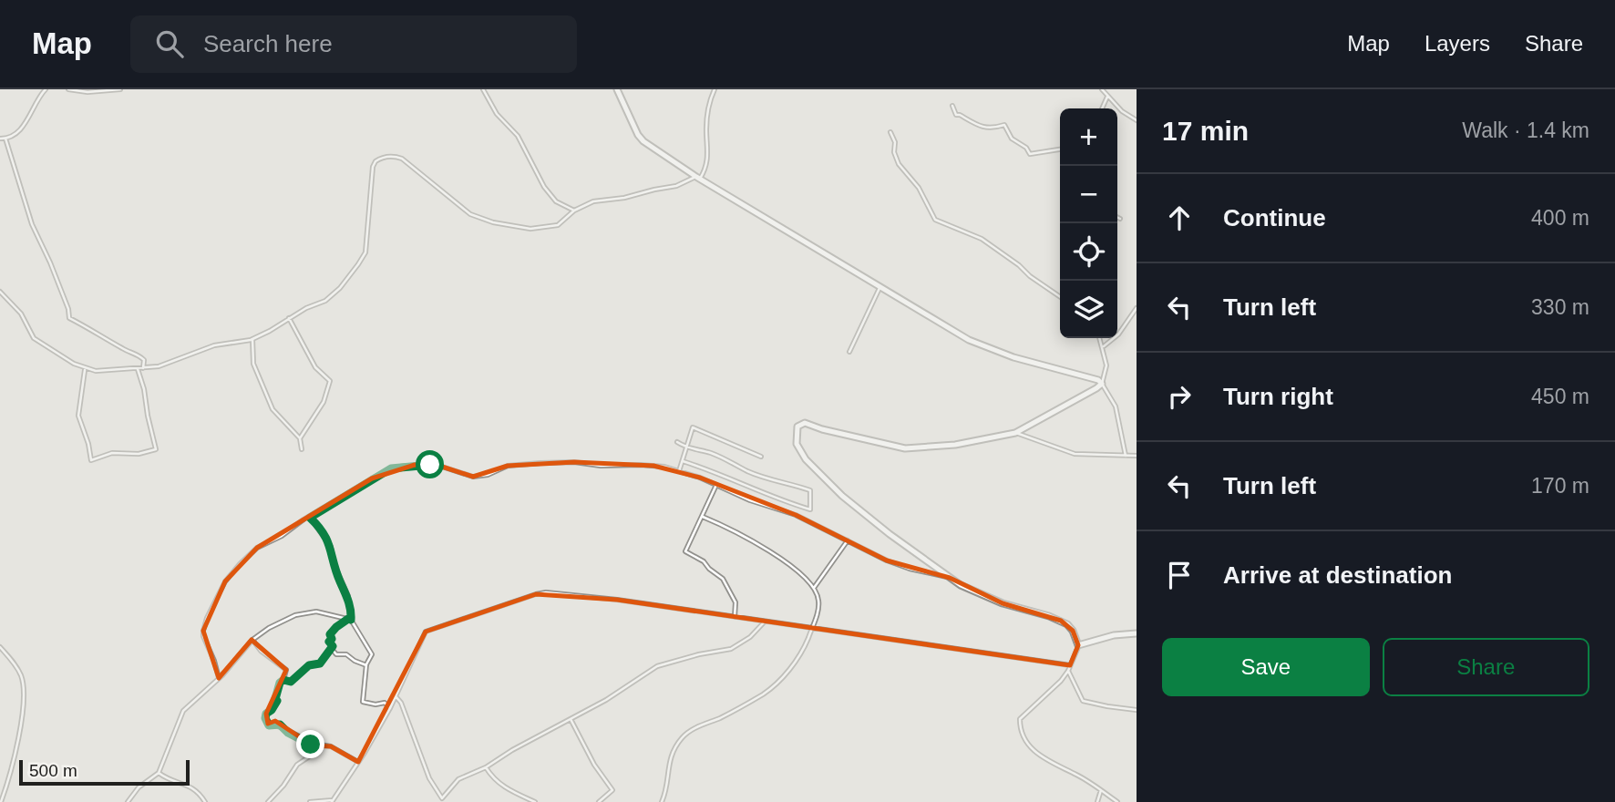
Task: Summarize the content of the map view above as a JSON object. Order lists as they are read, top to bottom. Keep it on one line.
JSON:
{"scale_bar":"500 m","page":{"header":"Map","search":"Search here","nav":["Map","Layers","Share"],"heading":["17 min","Walk · 1.4 km"],"map_buttons":["+","−"],"list":[["Continue","400 m"],["Turn left","330 m"],["Turn right","450 m"],["Turn left","170 m"],"Arrive at destination"],"buttons":["Save","Share"],"scale":"500 m"}}
